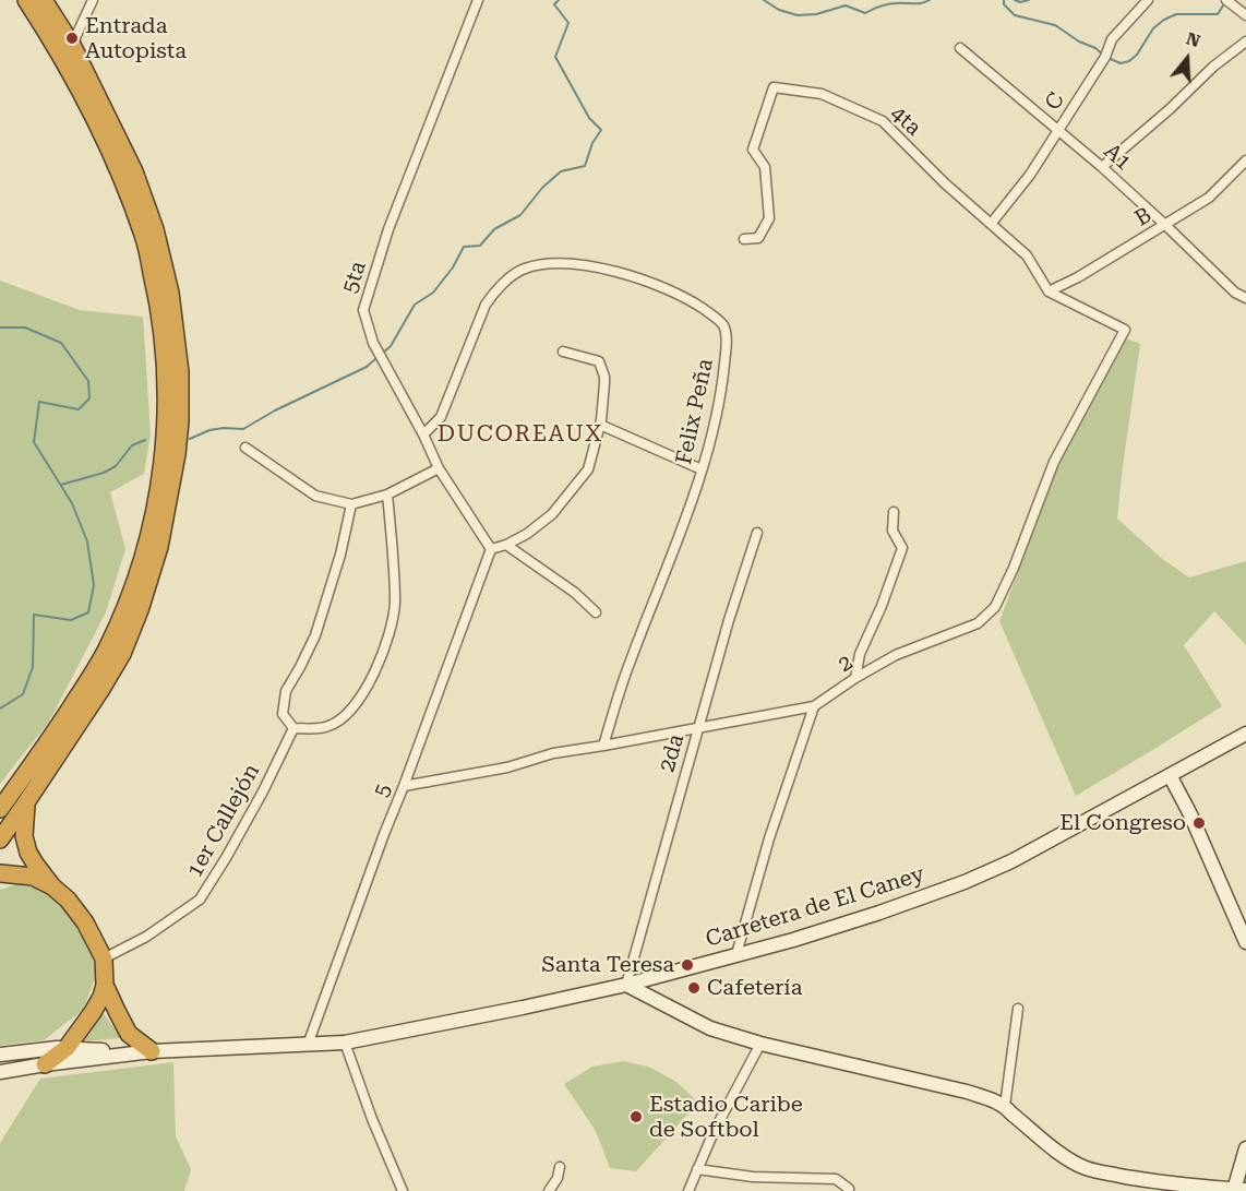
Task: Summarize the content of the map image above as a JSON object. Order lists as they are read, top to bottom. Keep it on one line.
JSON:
{"streets":{"main road":["Carretera de El Caney"],"street":["C","4ta","A1","B","5ta","Felix Peña","2","2da","5","1er Callejón"]},"crossings":[["C","4ta"],["C","A1"],["4ta","B"],["4ta","2"],["A1","B"],["B","2"],["5ta","Felix Peña"],["5ta","5"],["Felix Peña","2"],["2","2da"],["2","5"],["2da","Carretera de El Caney"],["5","Carretera de El Caney"]],"districts":["DUCOREAUX"],"places":["Entrada Autopista","El Congreso","Santa Teresa","Cafetería","Estadio Caribe de Softbol"],"north":"top"}
